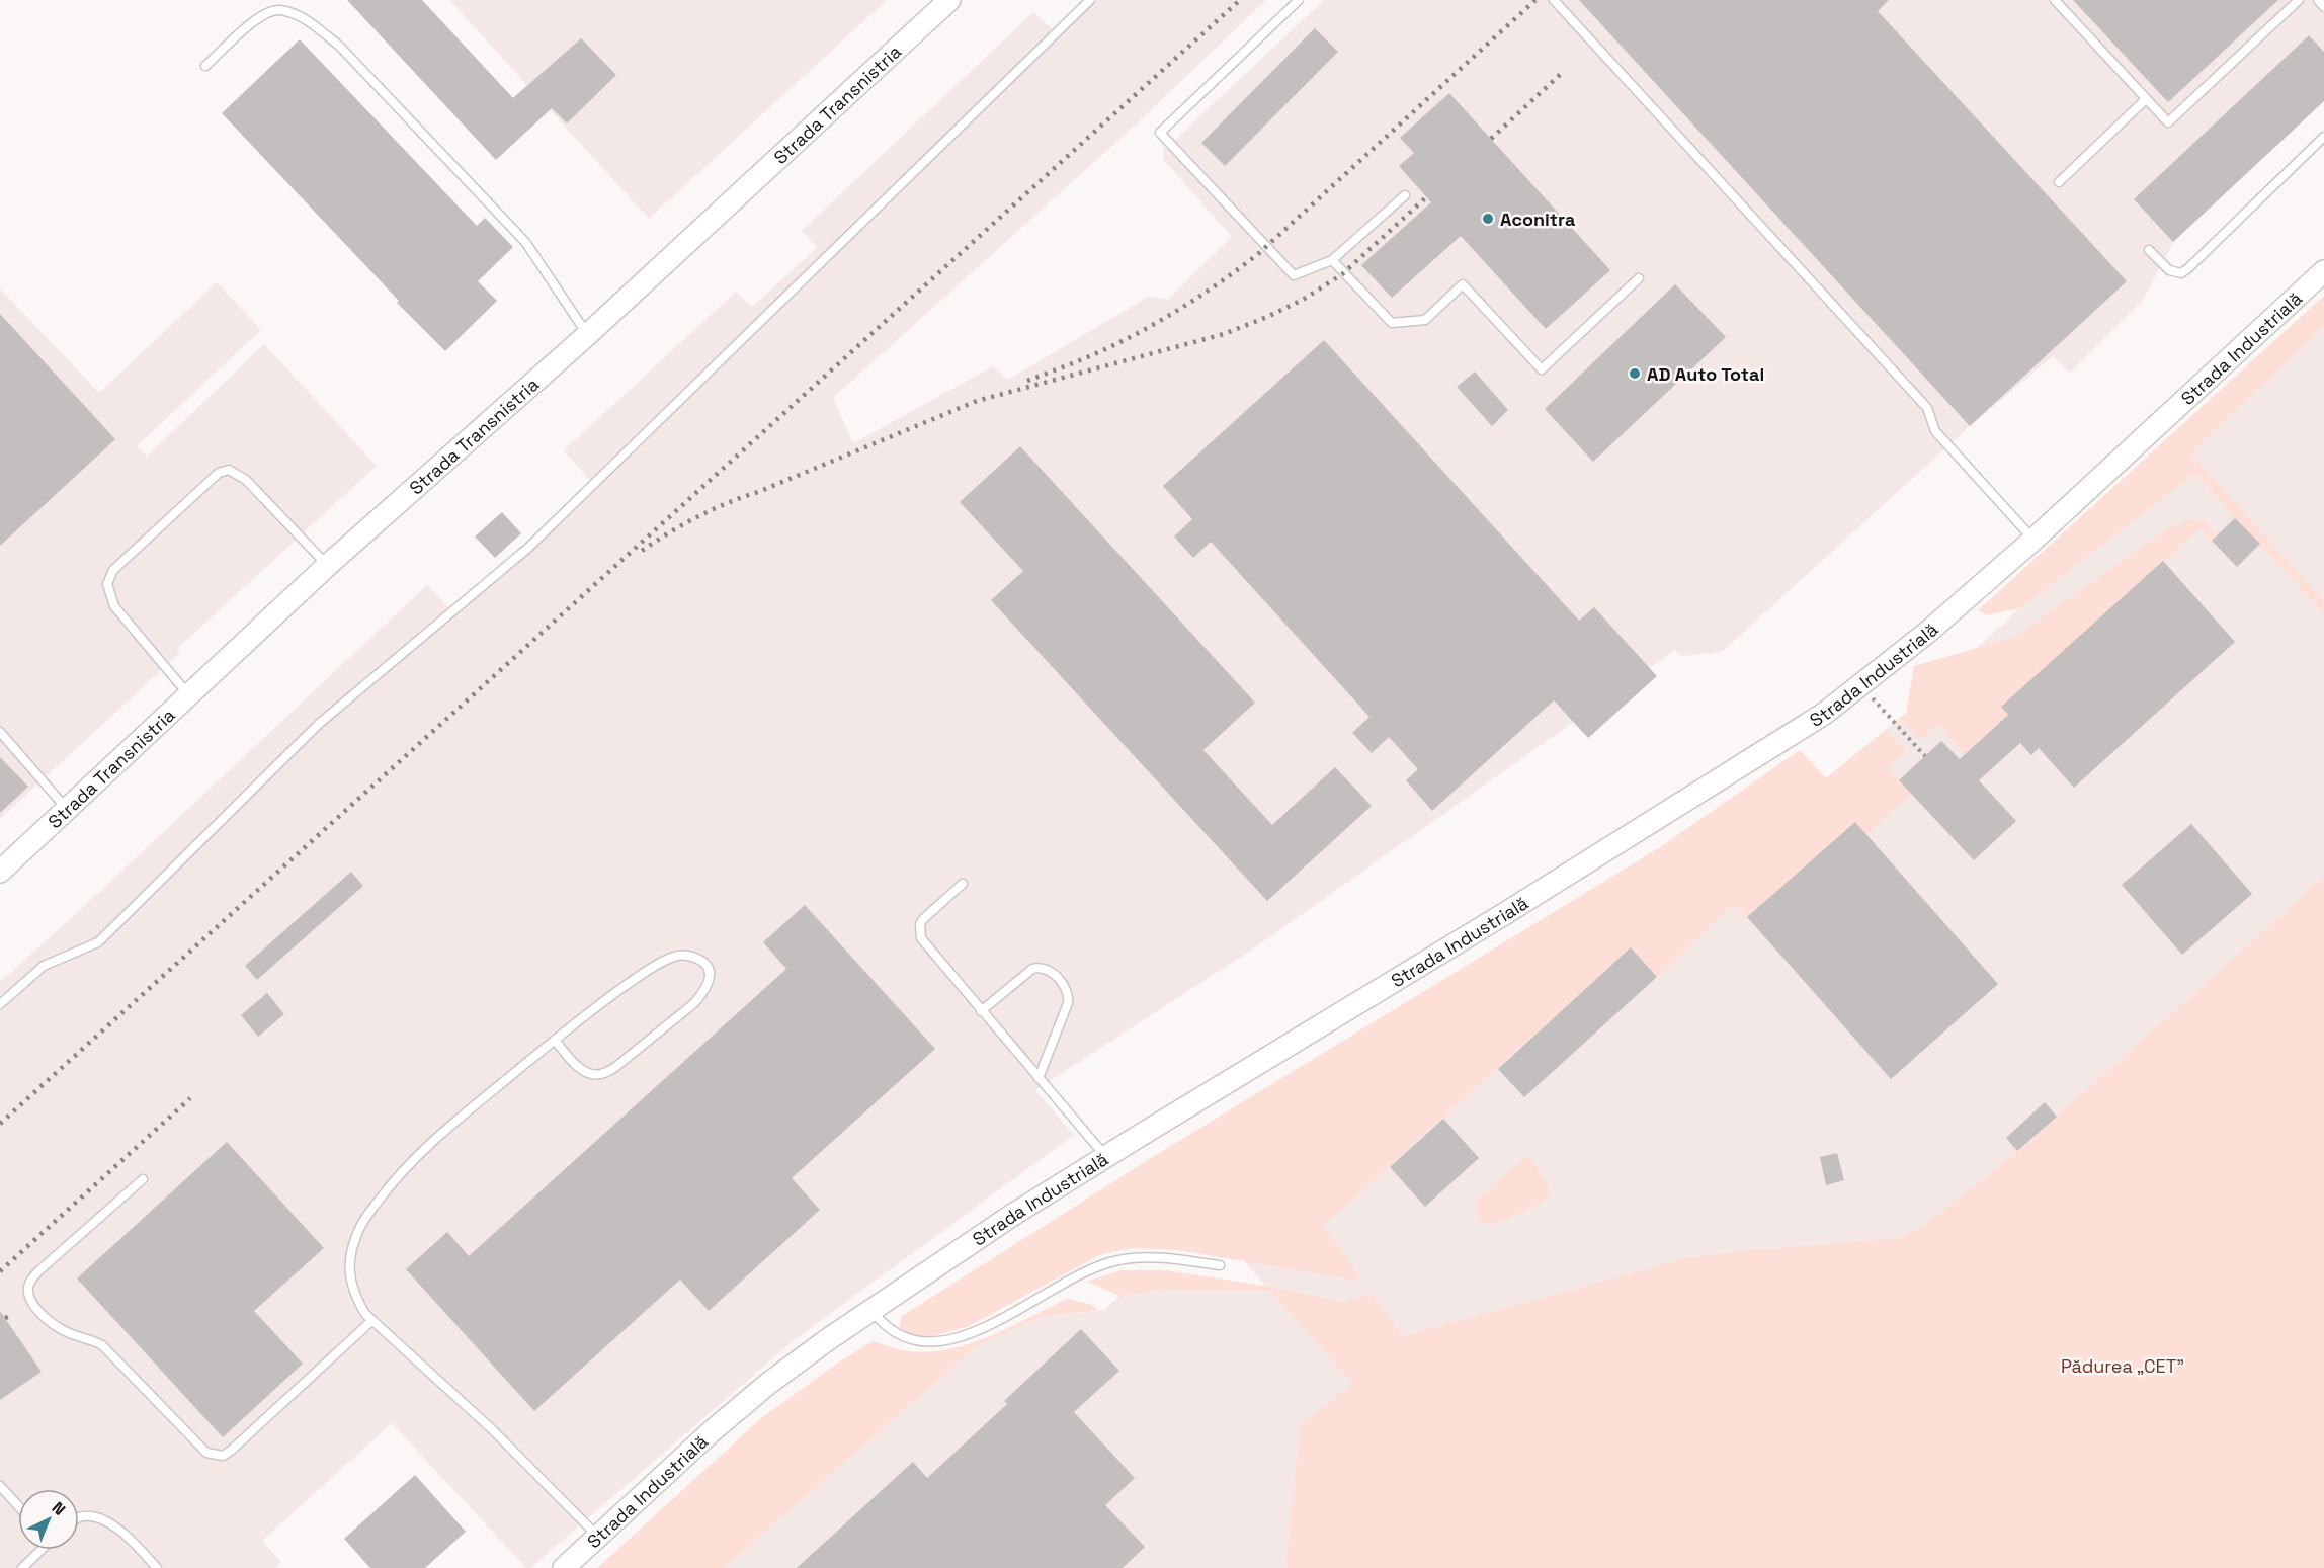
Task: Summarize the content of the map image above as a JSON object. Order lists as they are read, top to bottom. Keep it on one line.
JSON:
{"streets":{"street":["Strada Transnistria","Strada Industrială"]},"parks":["Pădurea „CET”"],"places":["Aconitra","AD Auto Total"],"north":"top right"}
